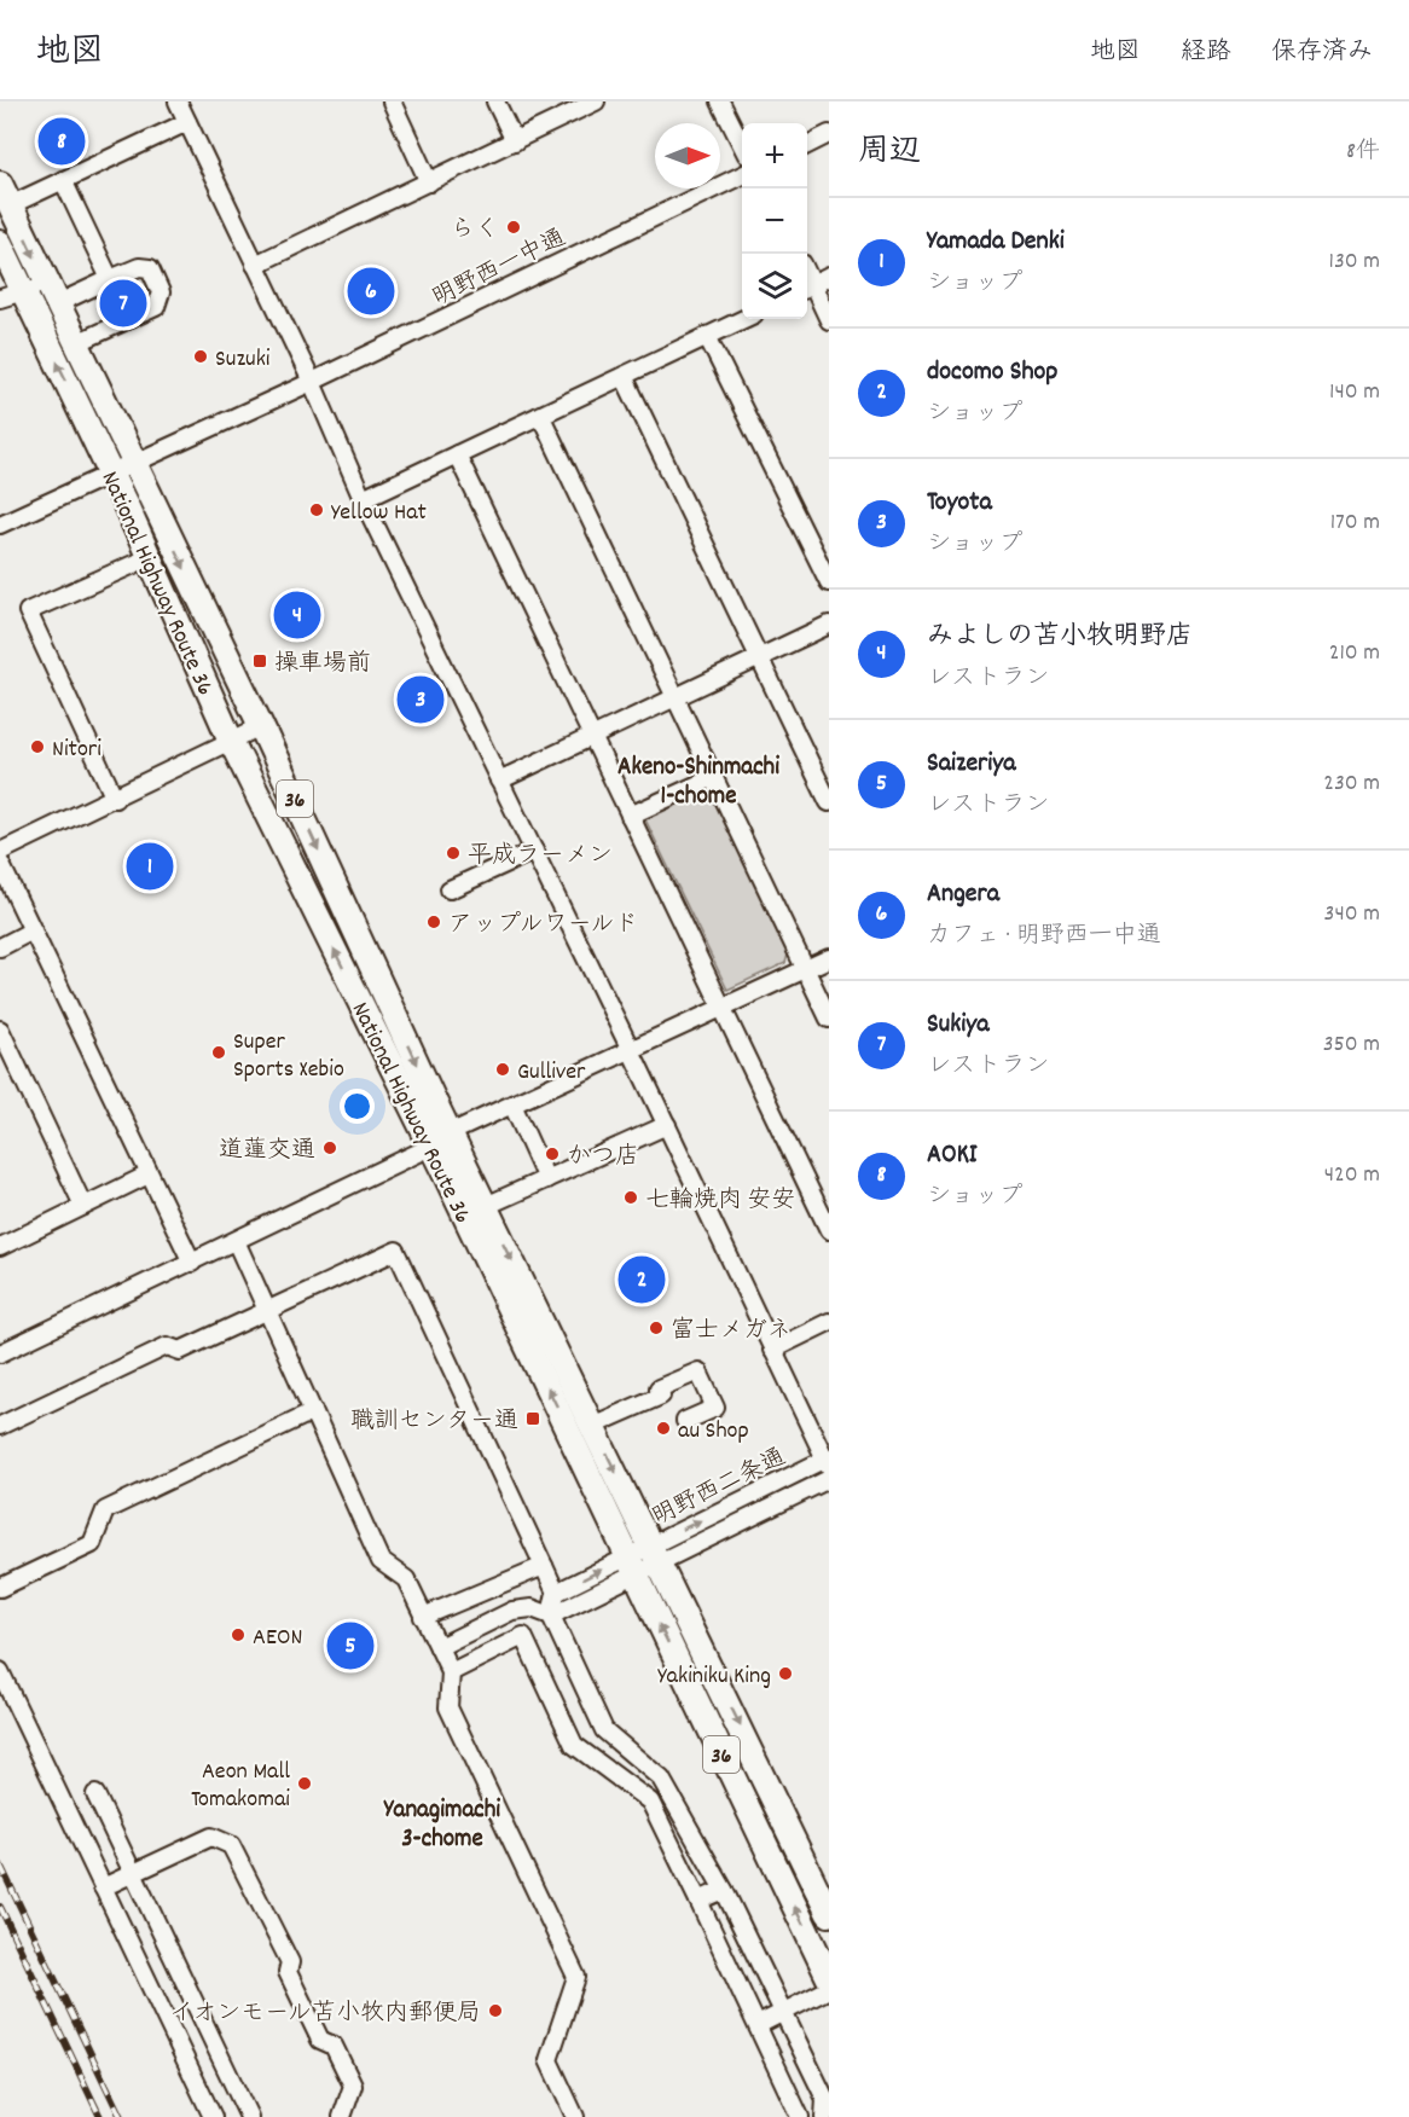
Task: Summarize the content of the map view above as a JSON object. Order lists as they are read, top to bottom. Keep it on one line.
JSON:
{"streets":{"highway":["National Highway Route 36","36"],"street":["明野西一中通","明野西二条通"]},"crossings":[["明野西一中通","National Highway Route 36"],["National Highway Route 36","明野西二条通"]],"districts":["Akeno-Shinmachi 1-chome","Yanagimachi 3-chome"],"places":{"other":["らく","Suzuki","Yellow Hat","Nitori","平成ラーメン","アップルワールド","Super Sports Xebio","Gulliver","道蓮交通","かつ店","七輪焼肉 安安","富士メガネ","au Shop","AEON","Yakiniku King","Aeon Mall Tomakomai","イオンモール苫小牧内郵便局"],"transit":["操車場前","職訓センター通"]},"north":"right","page":{"header":"地図","nav":["地図","経路","保存済み"],"heading":["周辺","8件"],"pins":["8","6","7","4","3","1","2","5"],"map_buttons":["+","−"],"list":[{"mark":"1","name":"Yamada Denki","note":"ショップ","value":"130 m"},{"mark":"2","name":"docomo Shop","note":"ショップ","value":"140 m"},{"mark":"3","name":"Toyota","note":"ショップ","value":"170 m"},{"mark":"4","name":"みよしの苫小牧明野店","note":"レストラン","value":"210 m"},{"mark":"5","name":"Saizeriya","note":"レストラン","value":"230 m"},{"mark":"6","name":"Angera","note":"カフェ · 明野西一中通","value":"340 m"},{"mark":"7","name":"Sukiya","note":"レストラン","value":"350 m"},{"mark":"8","name":"AOKI","note":"ショップ","value":"420 m"}]}}
